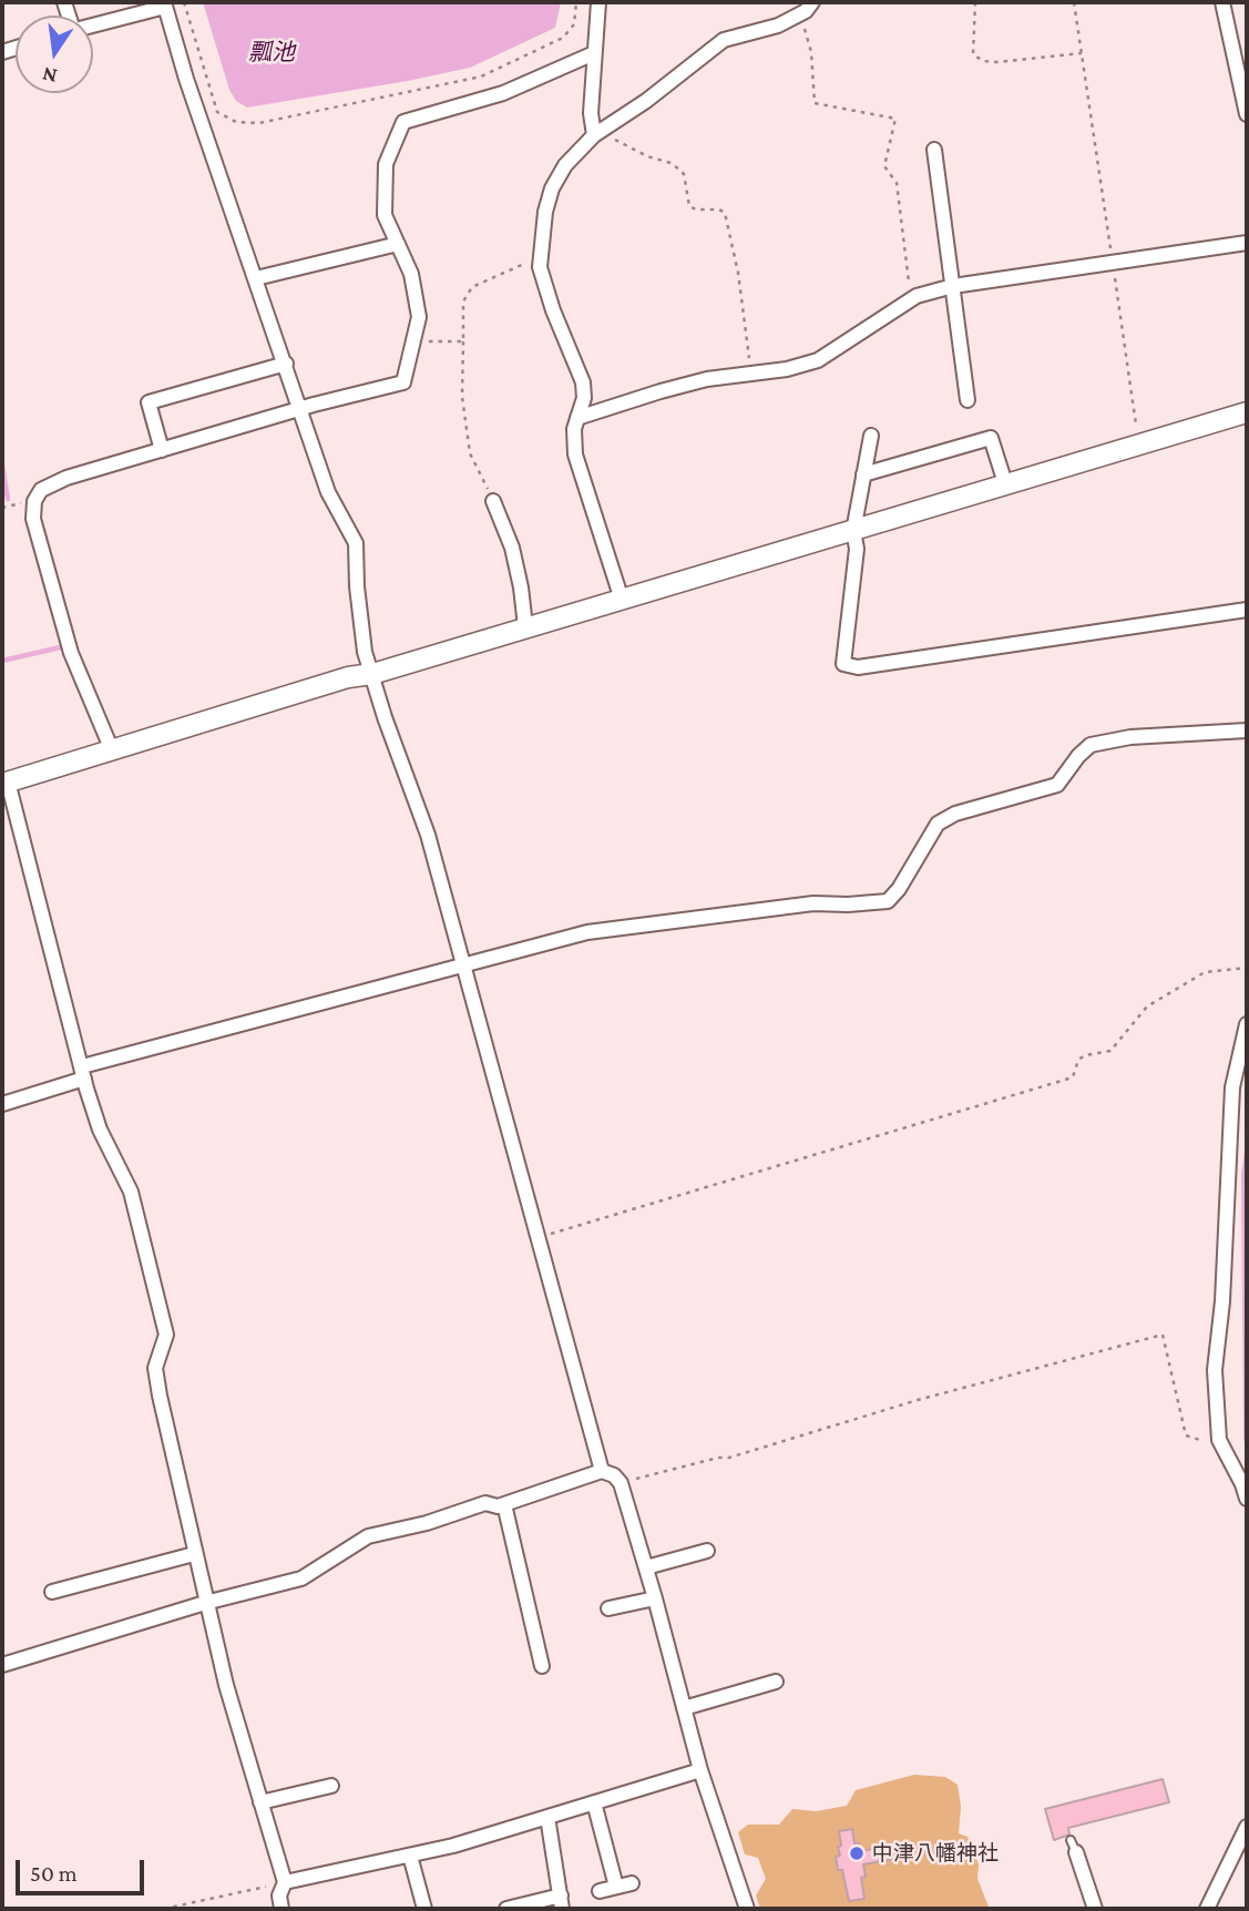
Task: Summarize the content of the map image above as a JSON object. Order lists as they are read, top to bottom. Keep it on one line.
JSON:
{"water":["瓢池"],"places":["中津八幡神社"],"scale_bar":"50 m","north":"bottom"}
